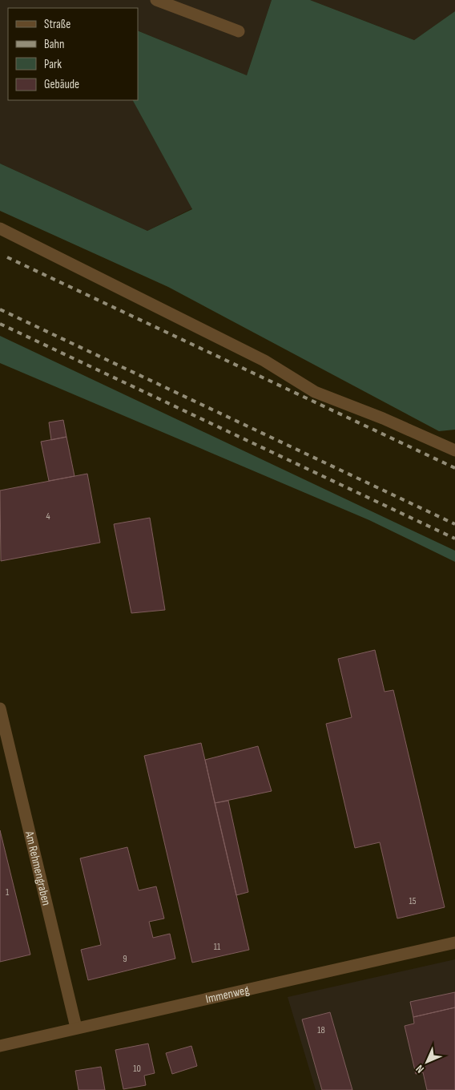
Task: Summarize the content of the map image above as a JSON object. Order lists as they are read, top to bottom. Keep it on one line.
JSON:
{"streets":{"street":["Am Rehmengraben","Immenweg"]},"crossings":[["Am Rehmengraben","Immenweg"]],"house_numbers":["4","1","15","11","9","18","10"],"legend":["Straße","Bahn","Park","Gebäude"],"north":"bottom left"}
